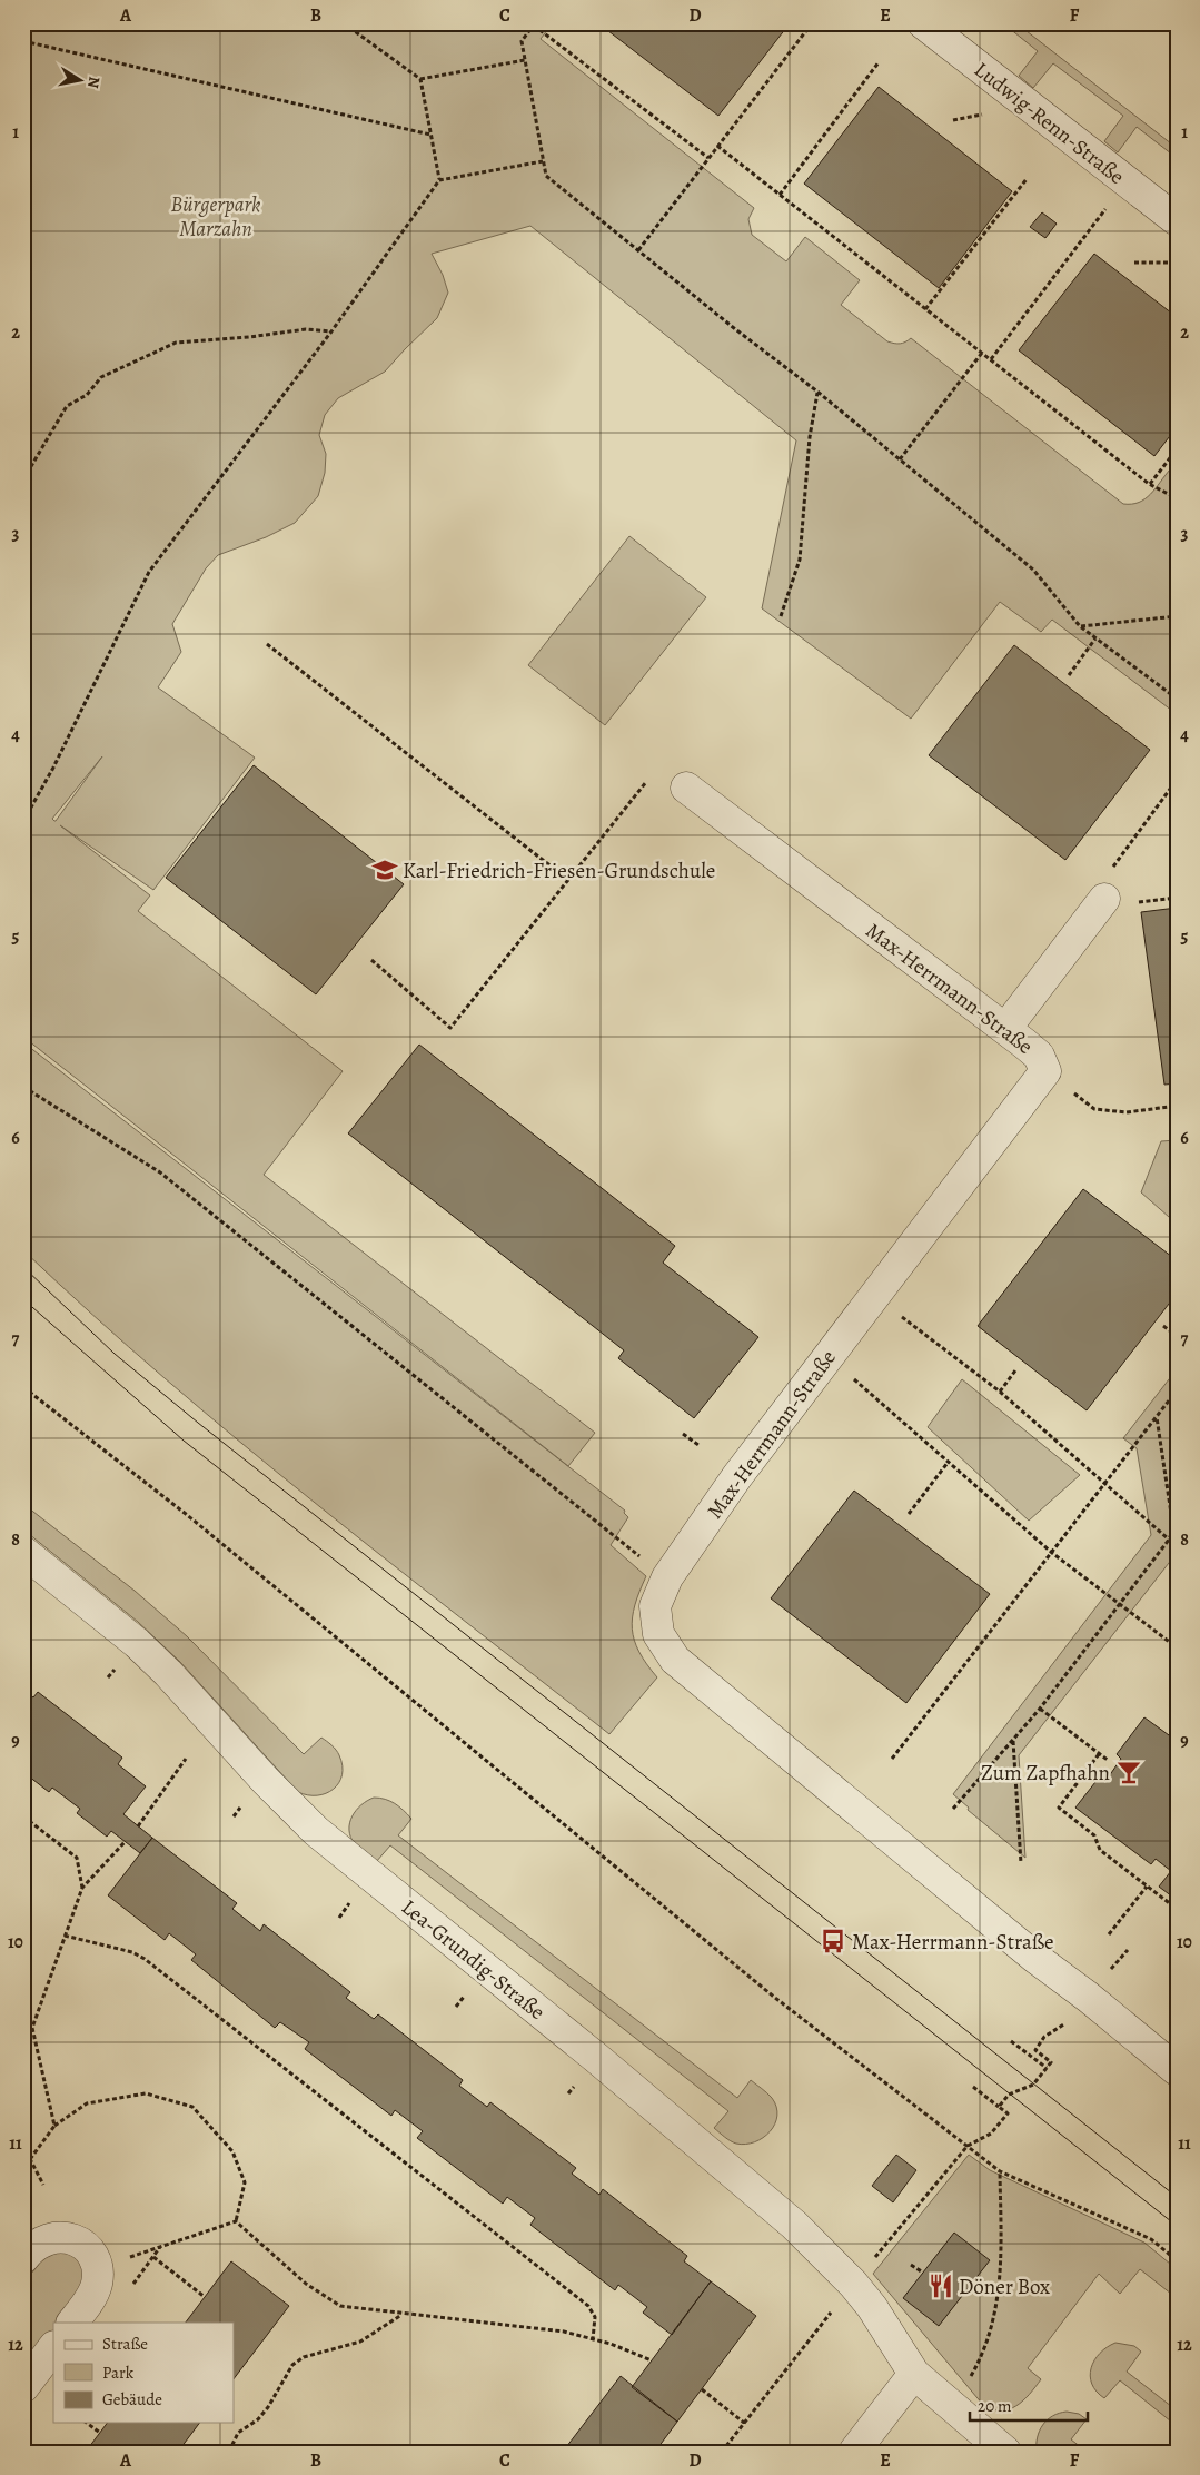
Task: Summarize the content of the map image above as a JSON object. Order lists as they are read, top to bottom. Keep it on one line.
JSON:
{"streets":{"street":["Ludwig-Renn-Straße","Max-Herrmann-Straße","Lea-Grundig-Straße"]},"parks":["Bürgerpark Marzahn"],"places":{"school or university":["Karl-Friedrich-Friesen-Grundschule"],"bar":["Zum Zapfhahn"],"bus stop":["Max-Herrmann-Straße"],"restaurant":["Döner Box"]},"legend":["Straße","Park","Gebäude"],"scale_bar":"20 m","north":"right","grid":{"columns":["A","B","C","D","E","F"],"rows":["1","2","3","4","5","6","7","8","9","10","11","12"]}}
